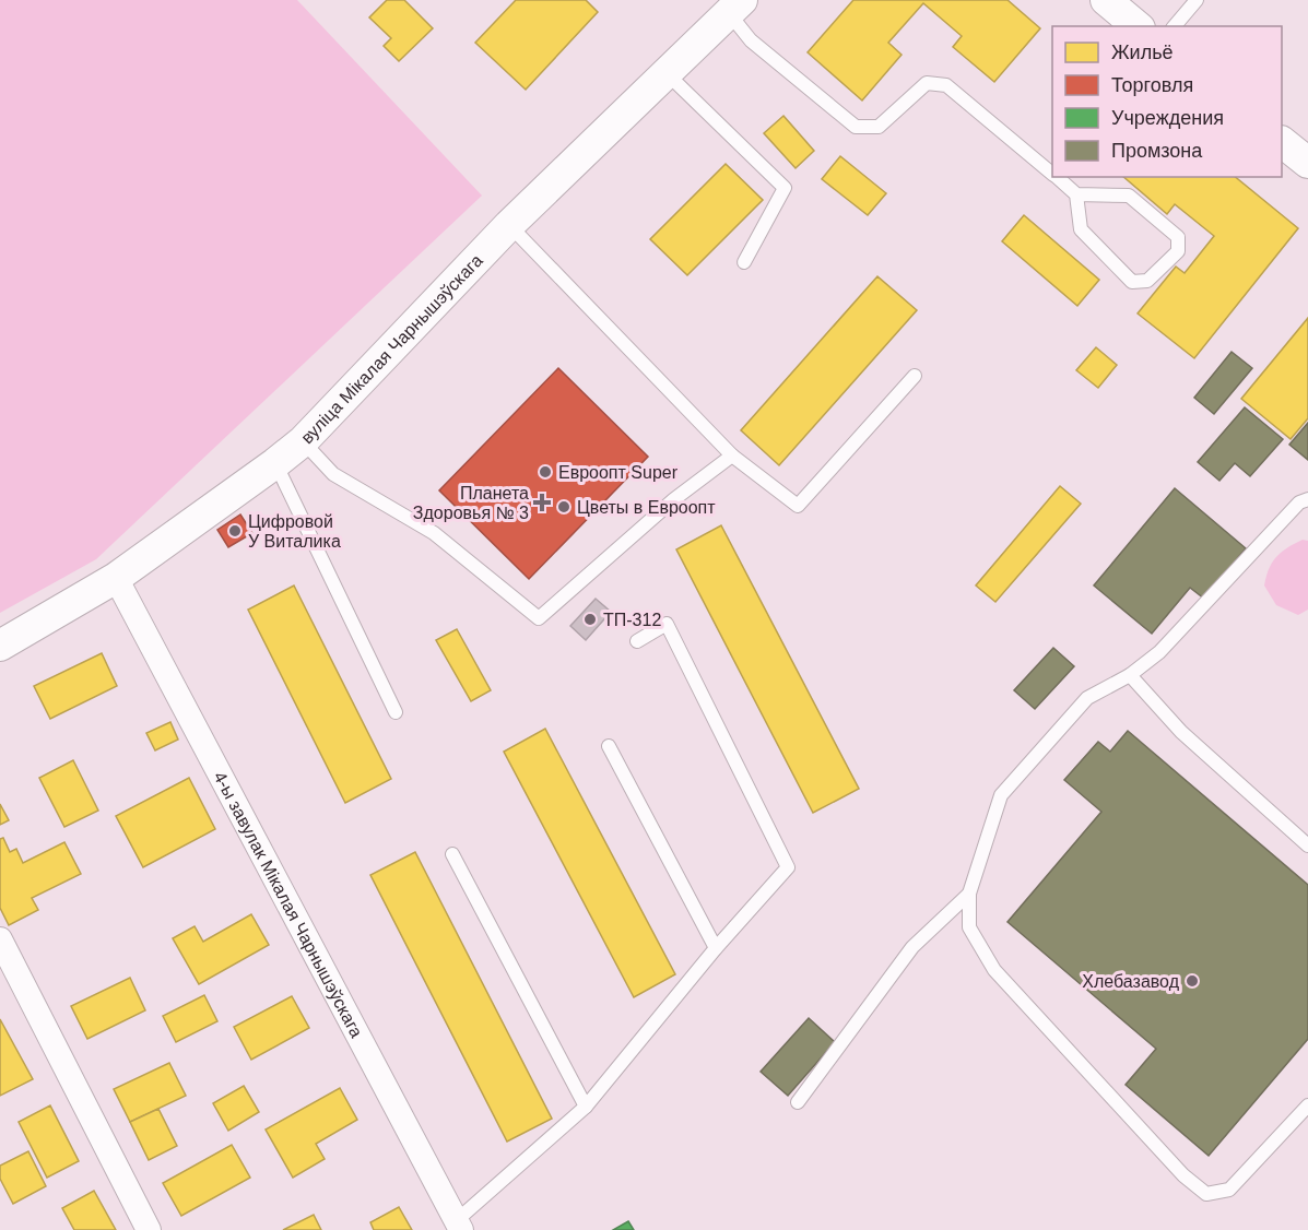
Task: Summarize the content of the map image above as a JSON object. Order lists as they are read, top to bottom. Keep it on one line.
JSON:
{"streets":{"street":["вуліца Мікалая Чарнышэўскага","4-ы завулак Мікалая Чарнышэўскага"]},"crossings":[["вуліца Мікалая Чарнышэўскага","4-ы завулак Мікалая Чарнышэўскага"]],"places":{"other":["Евроопт Super","Цветы в Евроопт","Цифровой У Виталика","ТП-312","Хлебазавод"],"health":["Планета Здоровья № 3"]},"legend":["Жильё","Торговля","Учреждения","Промзона"]}
